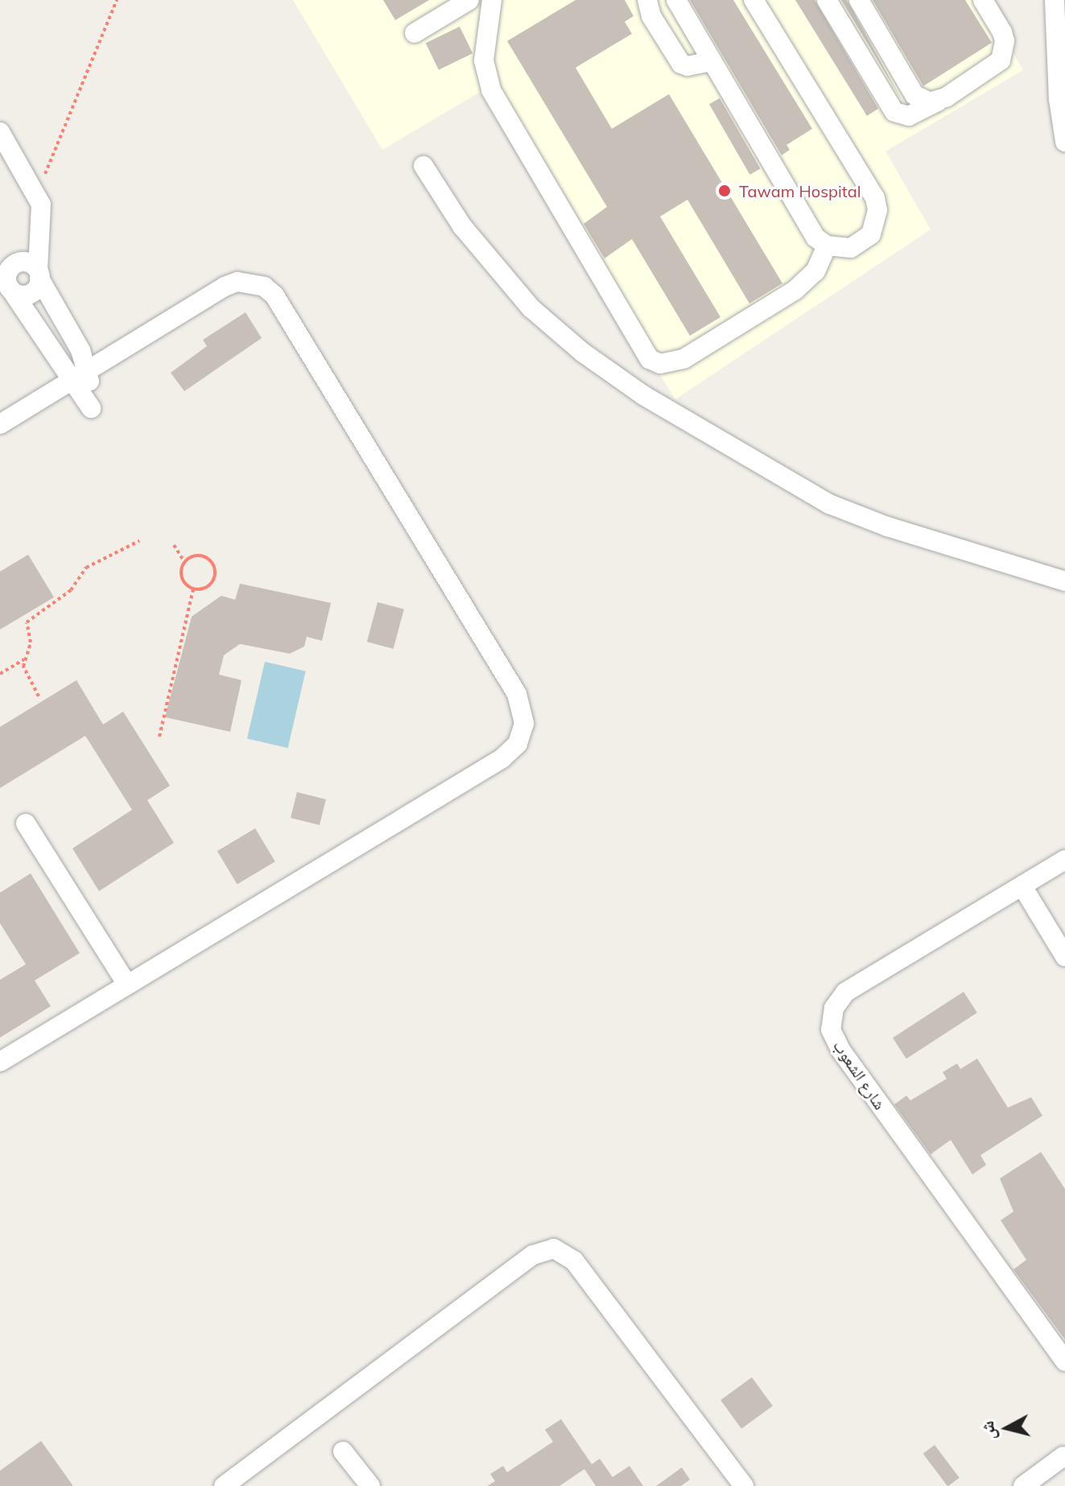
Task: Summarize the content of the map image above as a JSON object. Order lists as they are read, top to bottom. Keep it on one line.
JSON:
{"streets":{"street":["شارع الشعوب"]},"places":["Tawam Hospital"],"north":"left"}
